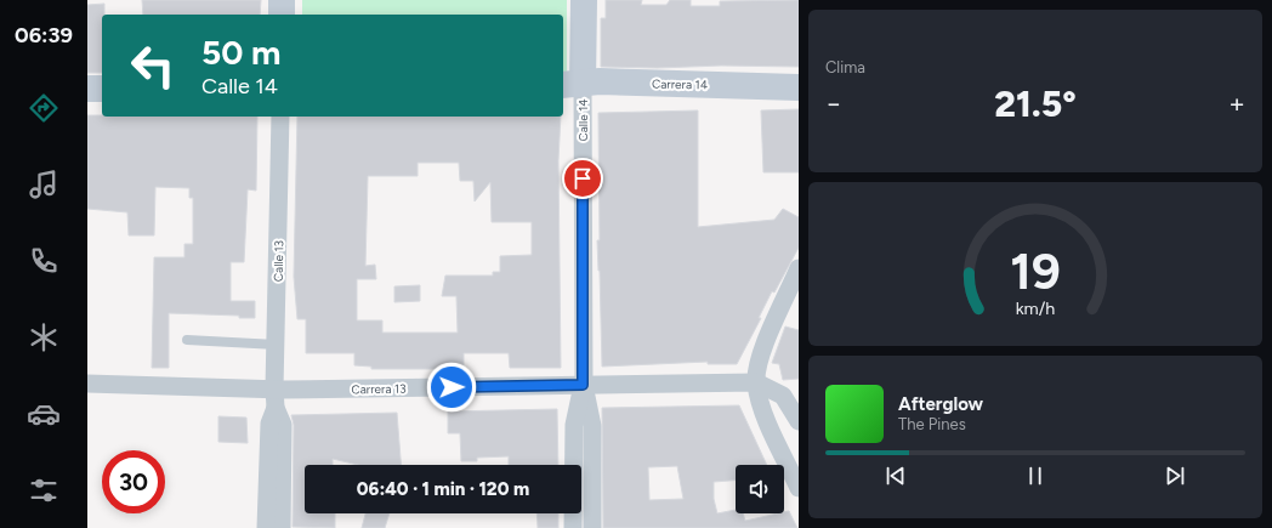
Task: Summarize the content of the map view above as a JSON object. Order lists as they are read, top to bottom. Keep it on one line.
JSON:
{"streets":{"street":["Carrera 14","Calle 14","Calle 13","Carrera 13"]},"crossings":[["Carrera 14","Calle 14"],["Calle 14","Carrera 13"],["Calle 13","Carrera 13"]],"page":{"tabs":"06:39","tile":"Clima","turn":["50 m","Calle 14"],"heat":["−","21.5°","+"],"song":["Afterglow","The Pines"],"limit":"30","trip":"06:40 · 1 min · 120 m","gauge":["19","km/h"]}}
